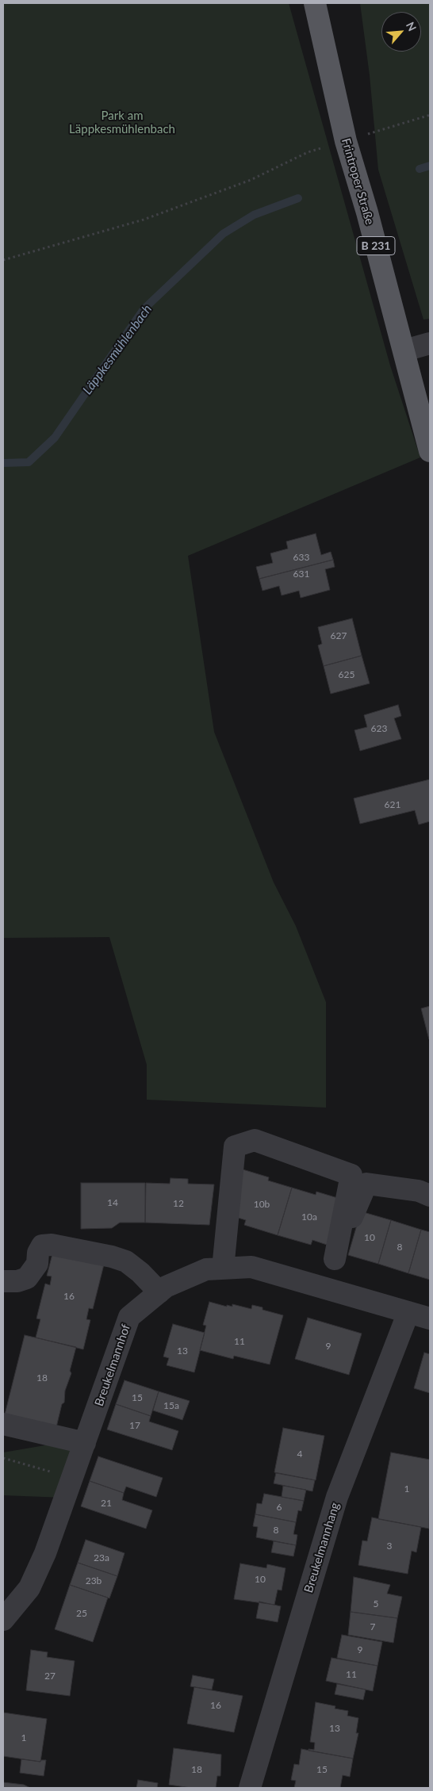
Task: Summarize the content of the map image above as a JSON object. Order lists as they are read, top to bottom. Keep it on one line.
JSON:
{"streets":{"main road":["Frintroper Straße","B 231"],"street":["Breukelmannhof","Breukelmannhang"]},"crossings":[["Breukelmannhof","Breukelmannhang"]],"water":["Läppkesmühlenbach"],"parks":["Park am Läppkesmühlenbach"],"house_numbers":["633","631","627","625","623","621","14","12","10b","10a","10","8","16","11","9","13","18","15","15a","17","4","1","21","6","8","3","23a","10","23b","5","25","7","9","11","27","16","13","1","18","15"],"north":"top right"}
